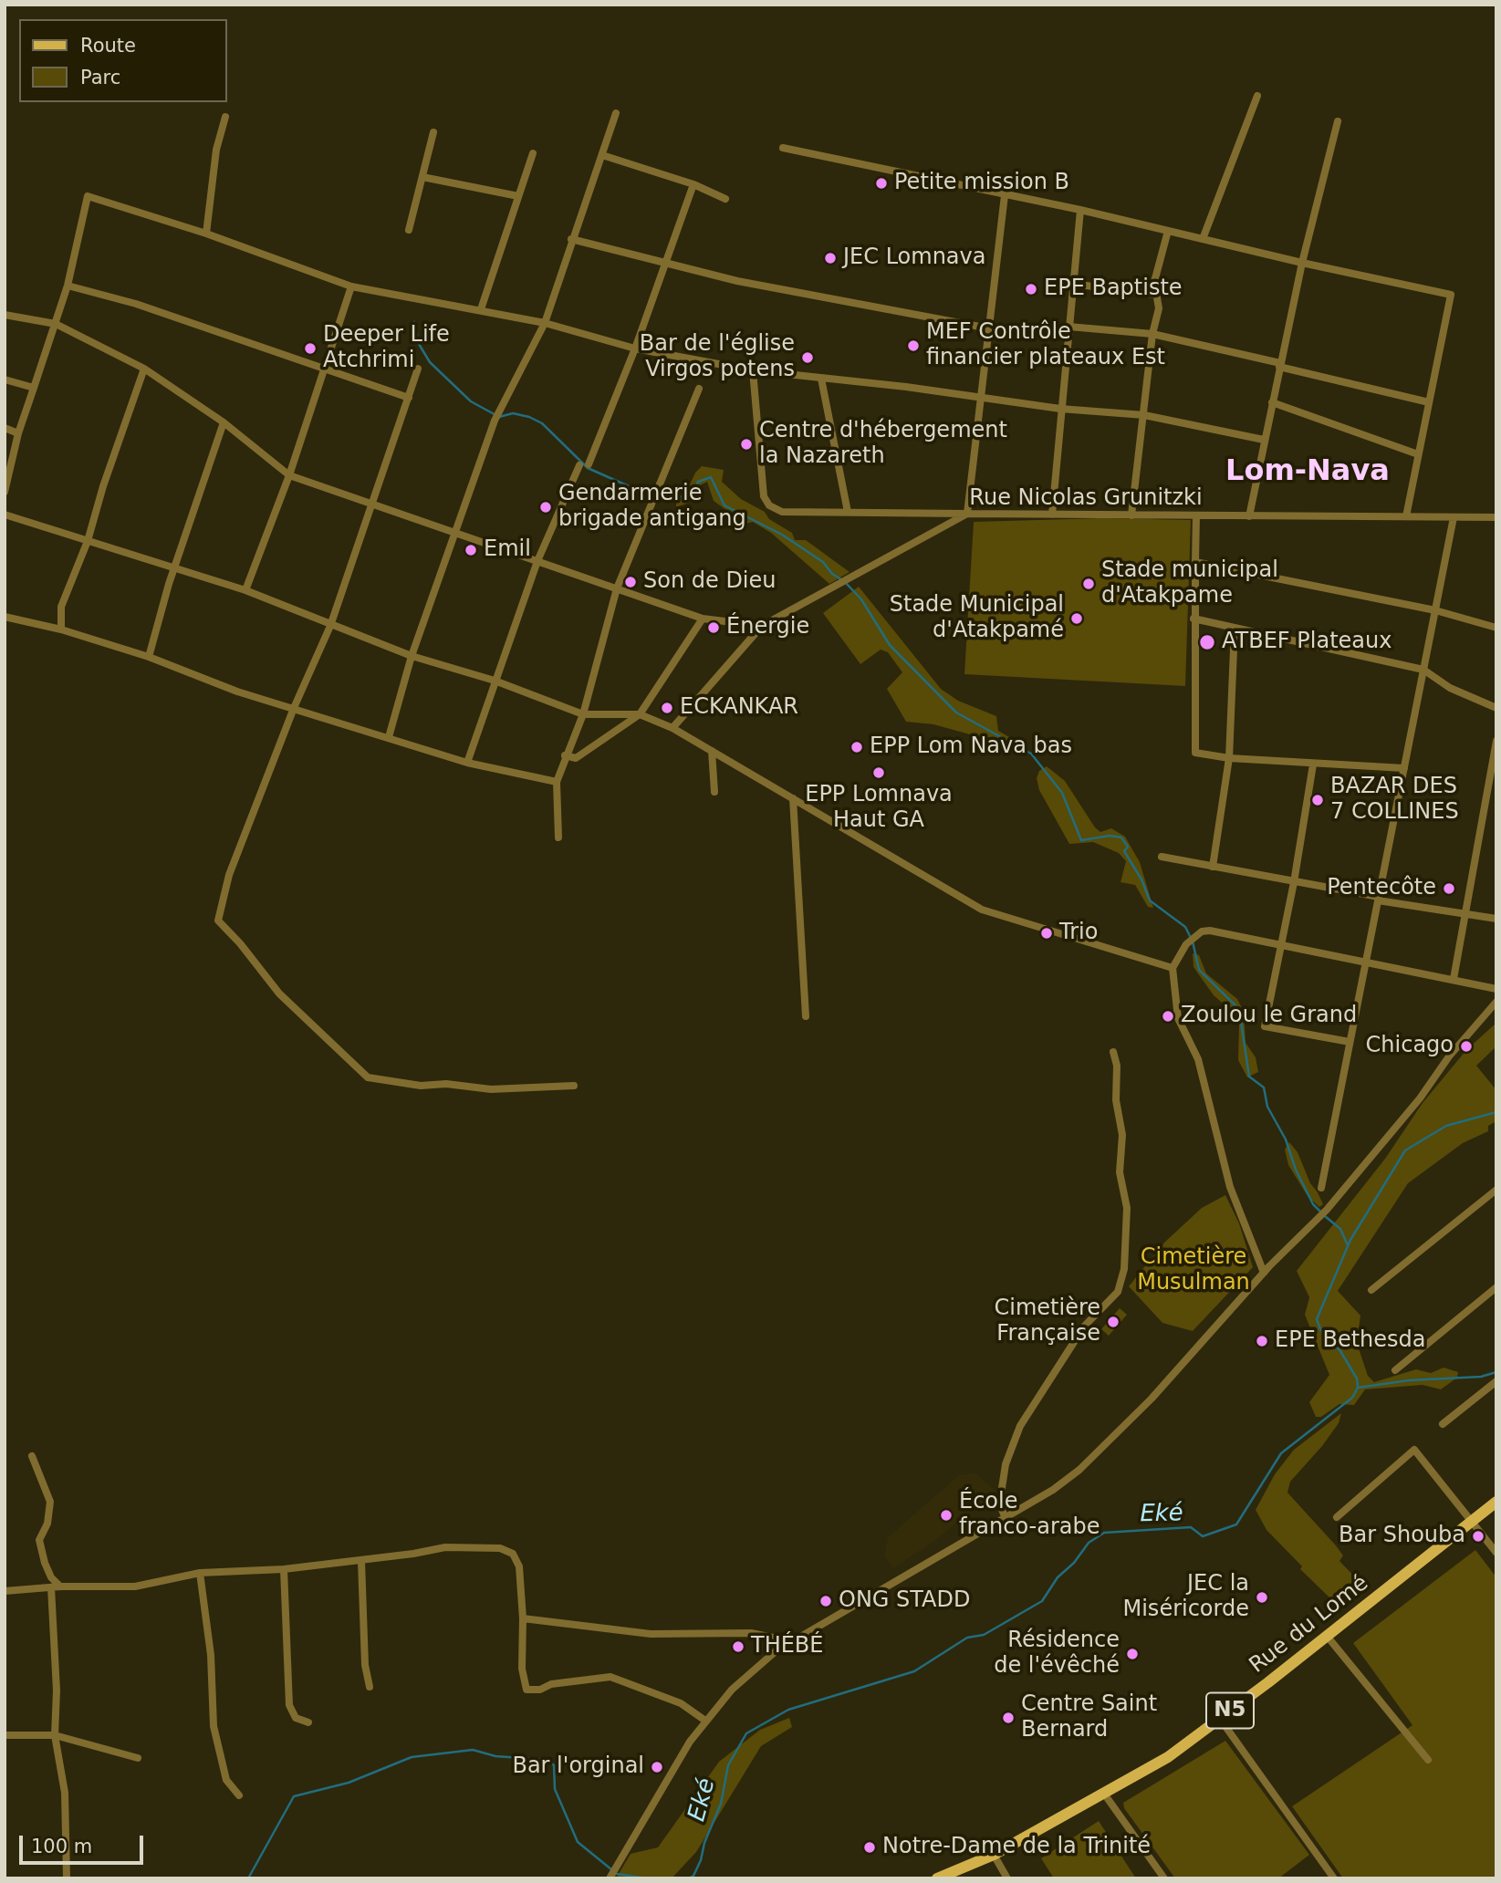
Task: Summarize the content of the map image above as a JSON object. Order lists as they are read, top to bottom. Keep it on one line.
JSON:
{"streets":{"main road":["Rue du Lomé","N5"],"street":["Rue Nicolas Grunitzki"]},"districts":["Lom-Nava"],"water":["Eké"],"parks":["Cimetière Musulman"],"places":["Petite mission B","JEC Lomnava","EPE Baptiste","MEF Contrôle financier plateaux Est","Deeper Life Atchrimi","Bar de l'église Virgos potens","Centre d'hébergement la Nazareth","Gendarmerie brigade antigang","Emil","Son de Dieu","Stade municipal d'Atakpame","Stade Municipal d'Atakpamé","Énergie","ATBEF Plateaux","ECKANKAR","EPP Lom Nava bas","EPP Lomnava Haut GA","BAZAR DES 7 COLLINES","Pentecôte","Trio","Zoulou le Grand","Chicago","Cimetière Française","EPE Bethesda","École franco-arabe","Bar Shouba","JEC la Miséricorde","ONG STADD","THÉBÉ","Résidence de l'évêché","Centre Saint Bernard","Bar l'orginal","Notre-Dame de la Trinité"],"legend":["Route","Parc"],"scale_bar":"100 m"}
